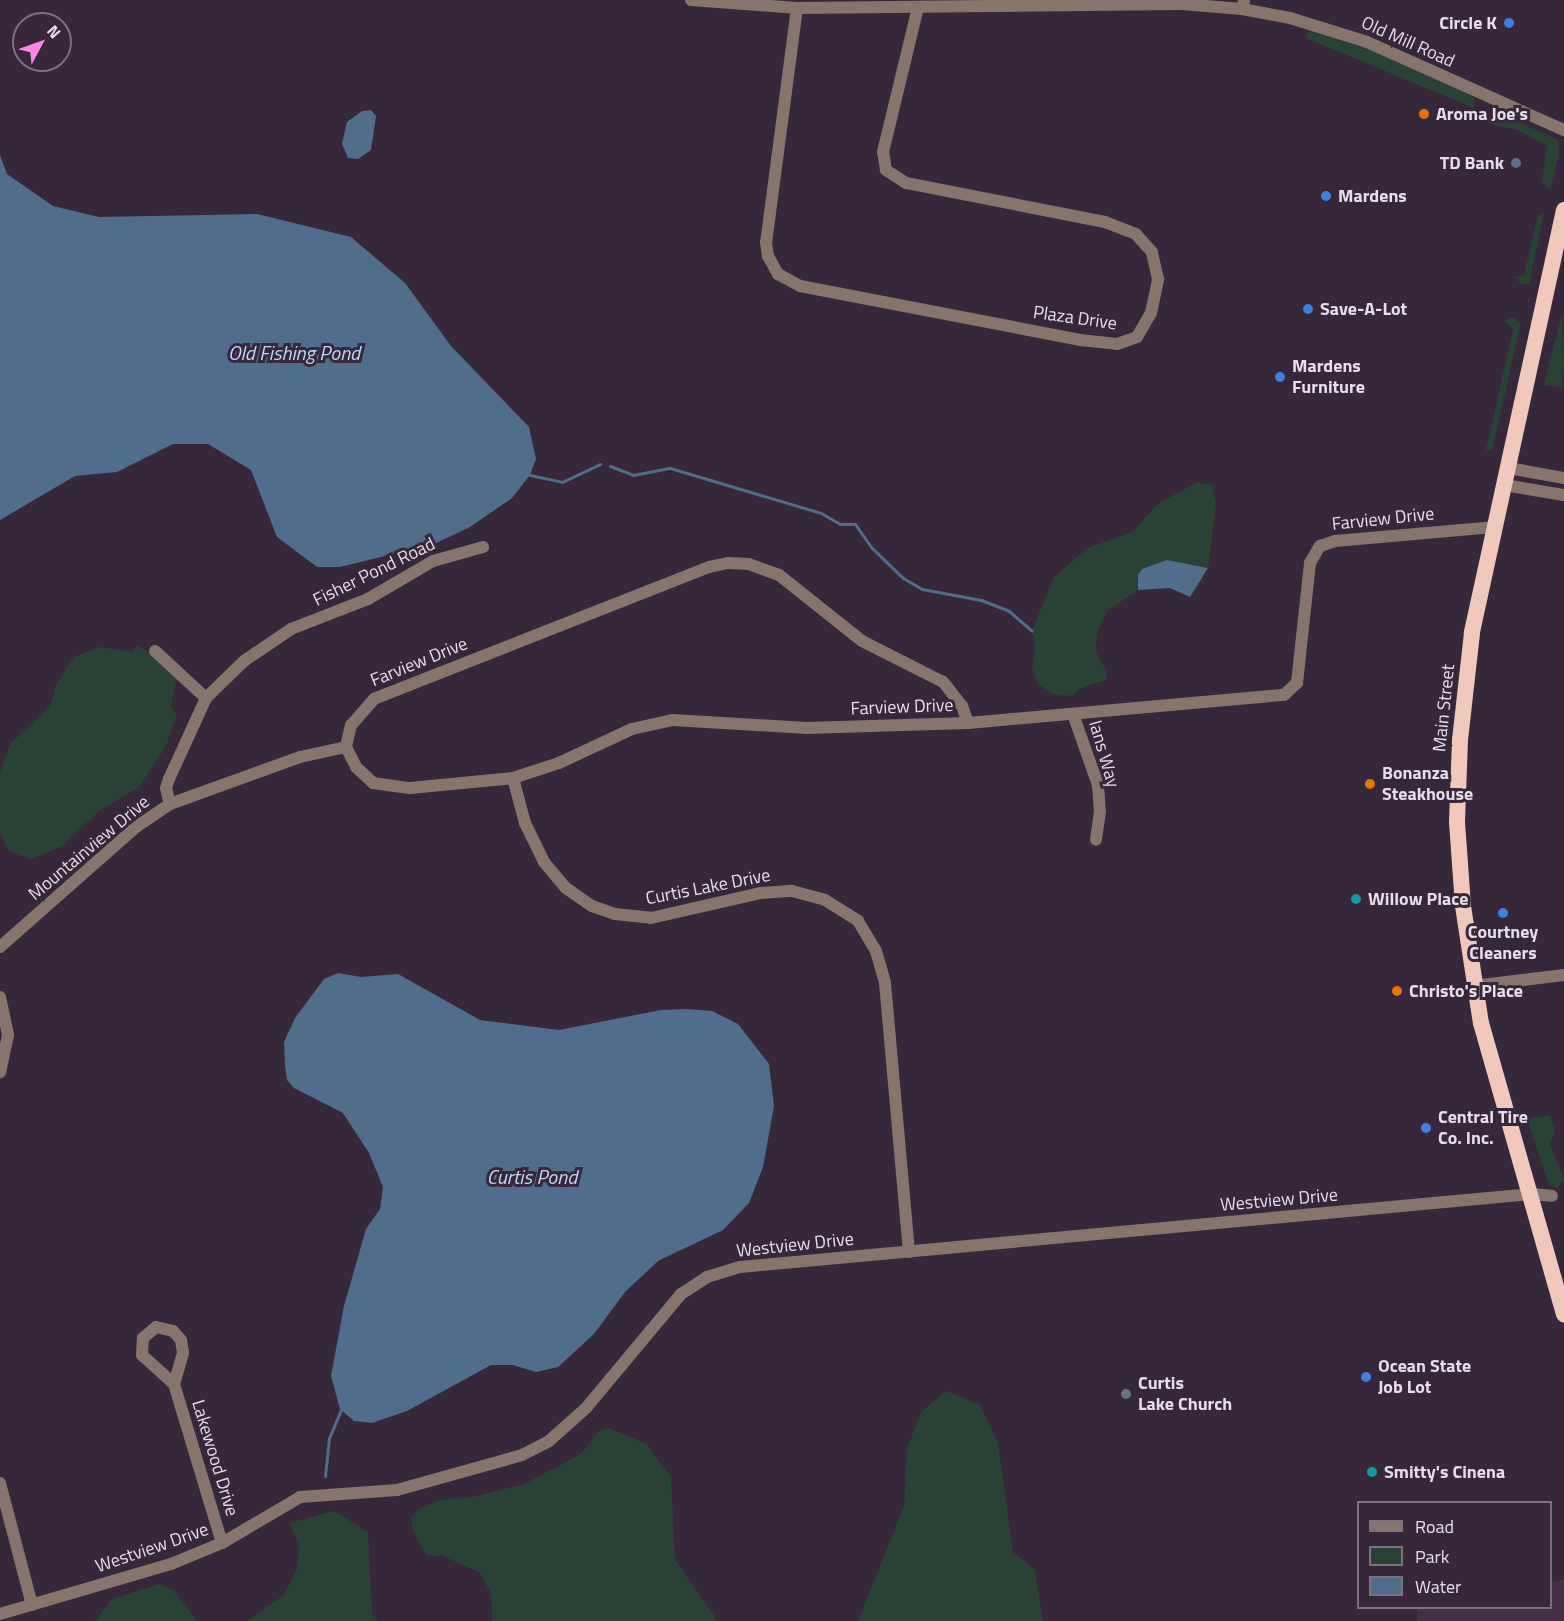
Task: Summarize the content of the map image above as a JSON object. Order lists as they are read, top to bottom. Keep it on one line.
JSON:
{"streets":{"highway":["Main Street"],"street":["Old Mill Road","Plaza Drive","Farview Drive","Fisher Pond Road","Ians Way","Mountainview Drive","Curtis Lake Drive","Westview Drive","Lakewood Drive"]},"crossings":[["Old Mill Road","Plaza Drive"],["Farview Drive","Main Street"],["Farview Drive","Ians Way"],["Farview Drive","Mountainview Drive"],["Farview Drive","Curtis Lake Drive"],["Fisher Pond Road","Mountainview Drive"],["Main Street","Westview Drive"],["Curtis Lake Drive","Westview Drive"],["Westview Drive","Lakewood Drive"]],"water":["Old Fishing Pond","Curtis Pond"],"places":["Circle K","Aroma Joe's","TD Bank","Mardens","Save-A-Lot","Mardens Furniture","Bonanza Steakhouse","Willow Place","Courtney Cleaners","Christo's Place","Central Tire Co. Inc.","Ocean State Job Lot","Curtis Lake Church","Smitty's Cinena"],"legend":["Road","Park","Water"],"north":"top right"}
